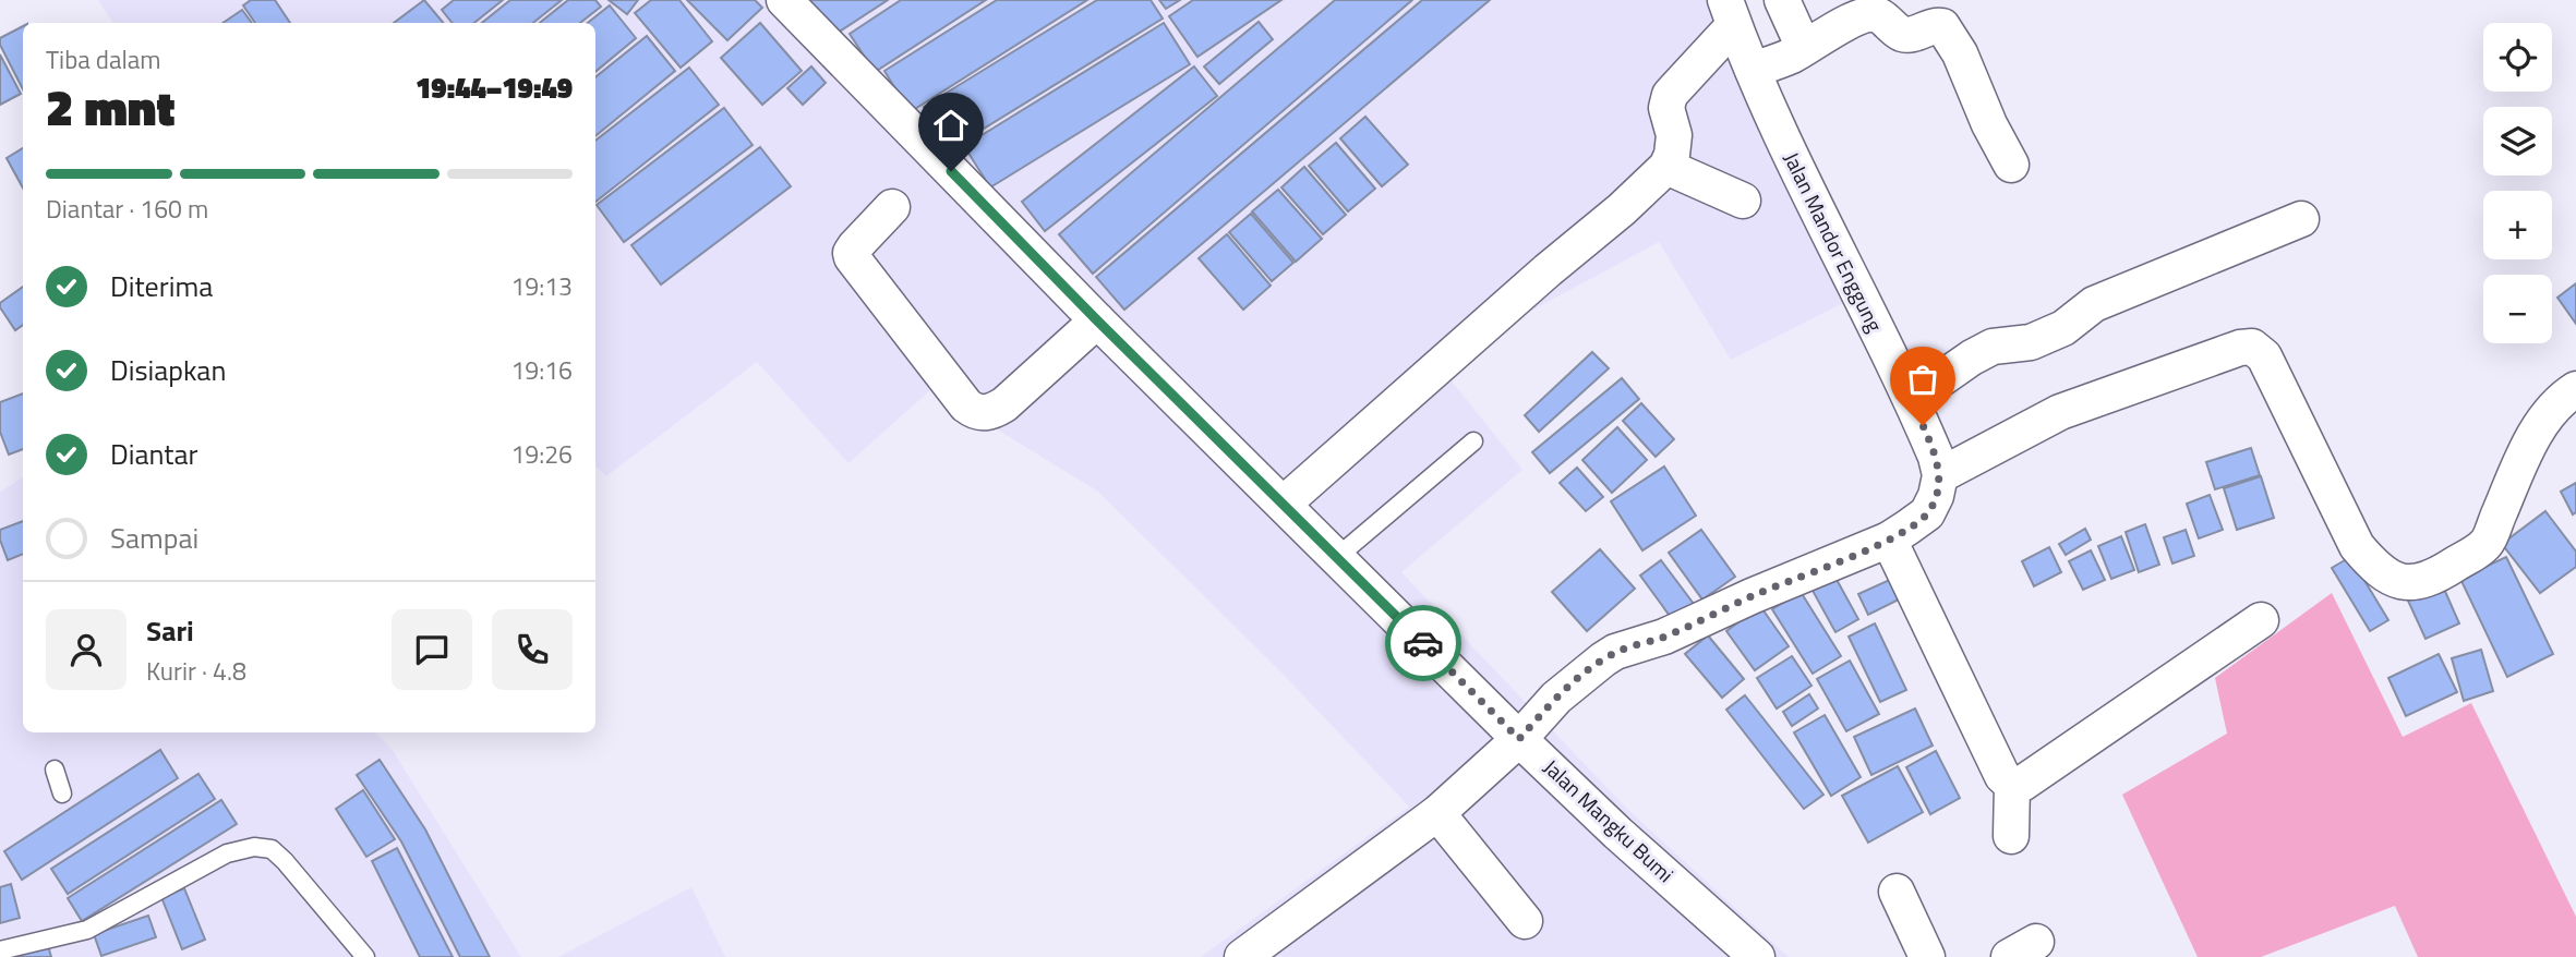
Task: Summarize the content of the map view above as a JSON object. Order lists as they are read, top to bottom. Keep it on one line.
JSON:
{"streets":{"street":["Jalan Mandor Enggung","Jalan Mangku Bumi"]},"page":{"map_buttons":["+","−"],"heading":["2 mnt","Tiba dalam","19:44–19:49"],"panel":["Sari","Kurir · 4.8"],"bar":"Diantar · 160 m","list":[["Diterima","19:13"],["Disiapkan","19:16"],["Diantar","19:26"],"Sampai"]}}
